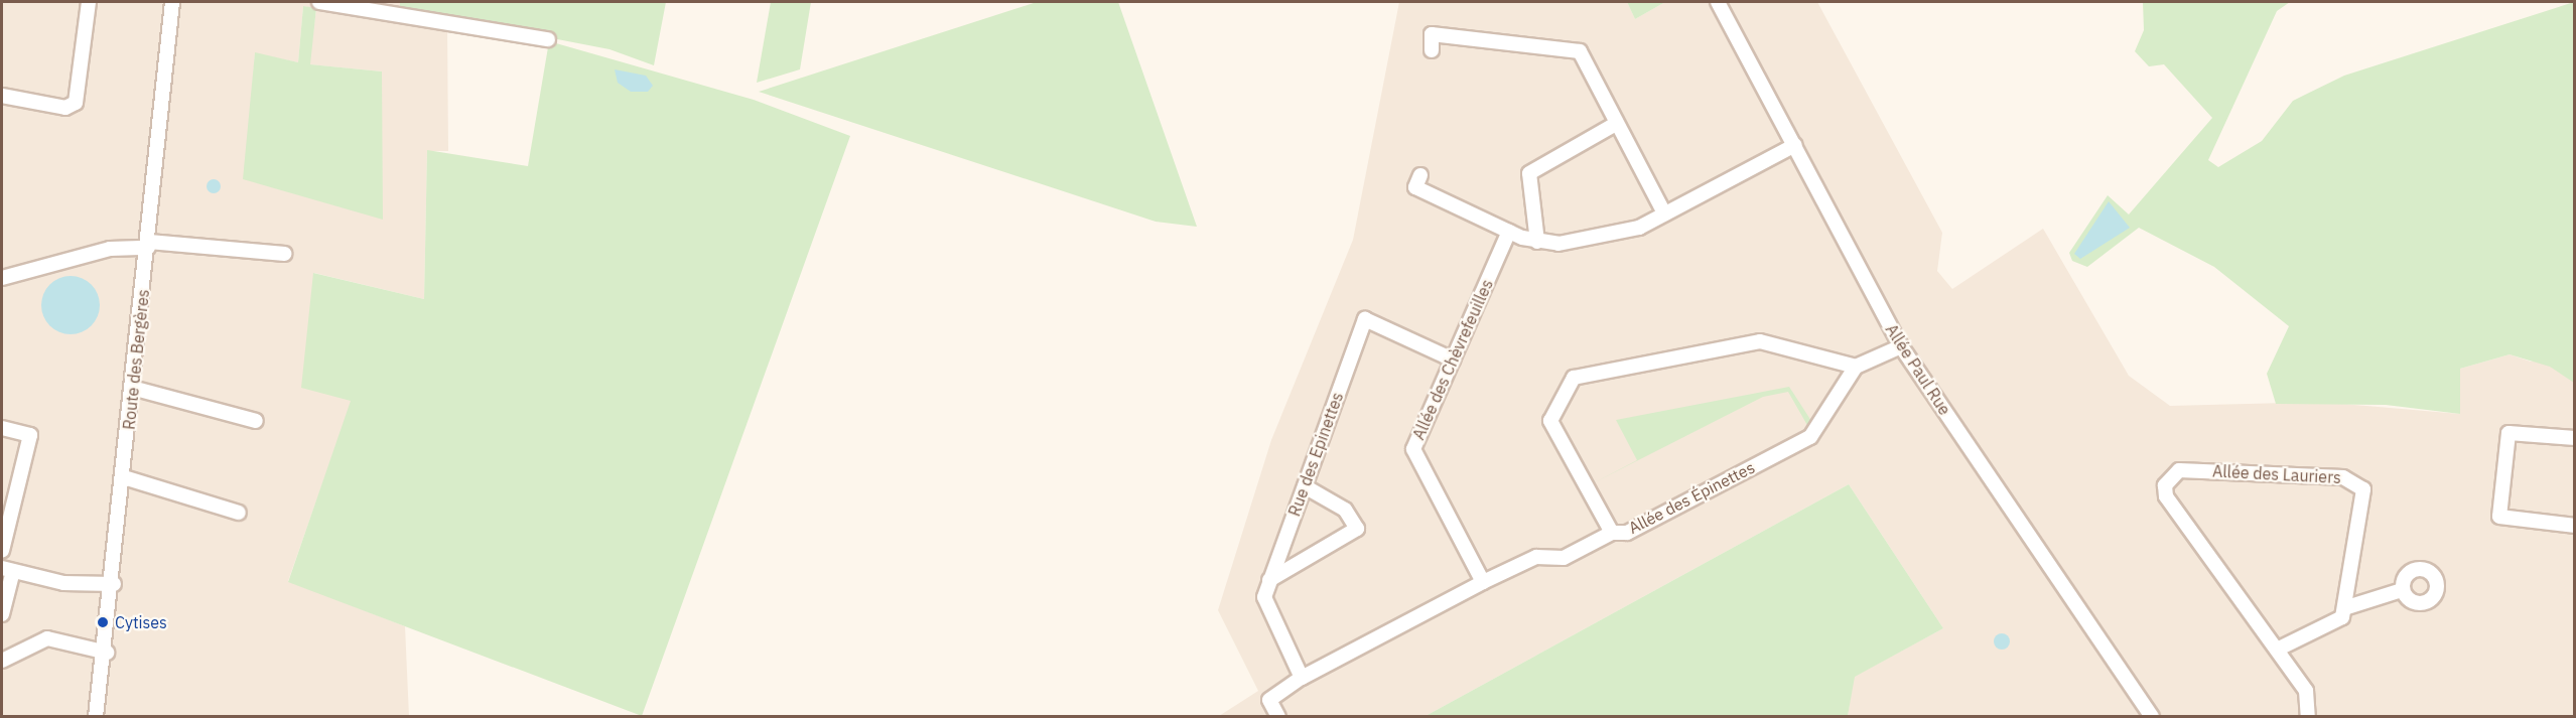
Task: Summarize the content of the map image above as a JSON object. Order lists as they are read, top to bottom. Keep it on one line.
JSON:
{"streets":{"street":["Route des Bergères","Allée des Chèvrefeuilles","Allée Paul Rue","Rue des Epinettes","Allée des Lauriers","Allée des Épinettes"]},"crossings":[["Allée des Chèvrefeuilles","Rue des Epinettes"],["Allée des Chèvrefeuilles","Allée des Épinettes"],["Rue des Epinettes","Allée des Épinettes"]],"places":["Cytises"]}
